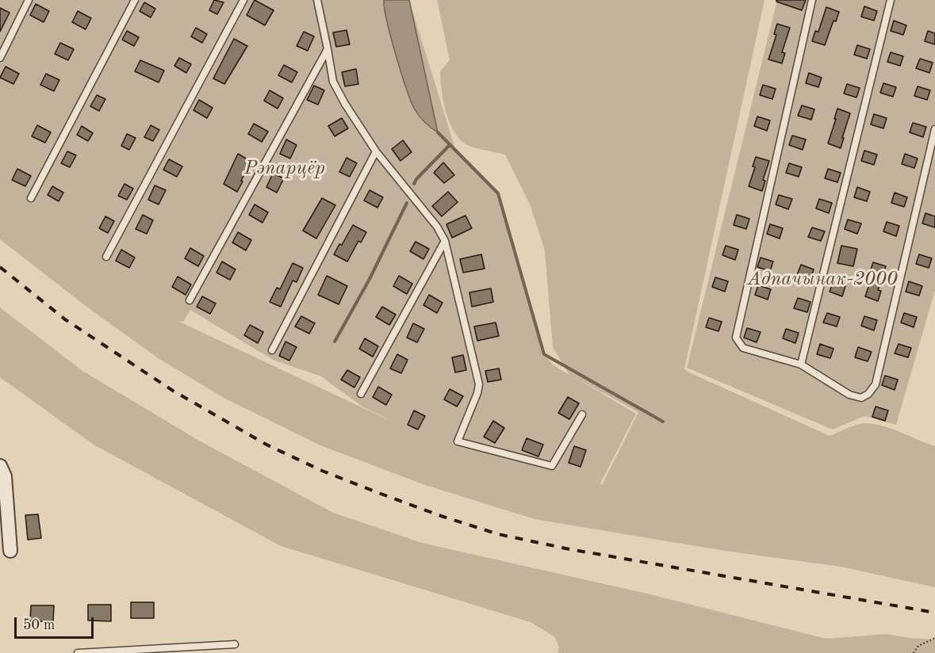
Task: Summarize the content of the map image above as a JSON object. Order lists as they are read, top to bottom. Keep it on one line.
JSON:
{"parks":["Рэпарцёр","Адпачынак-2000"],"scale_bar":"50 m"}
